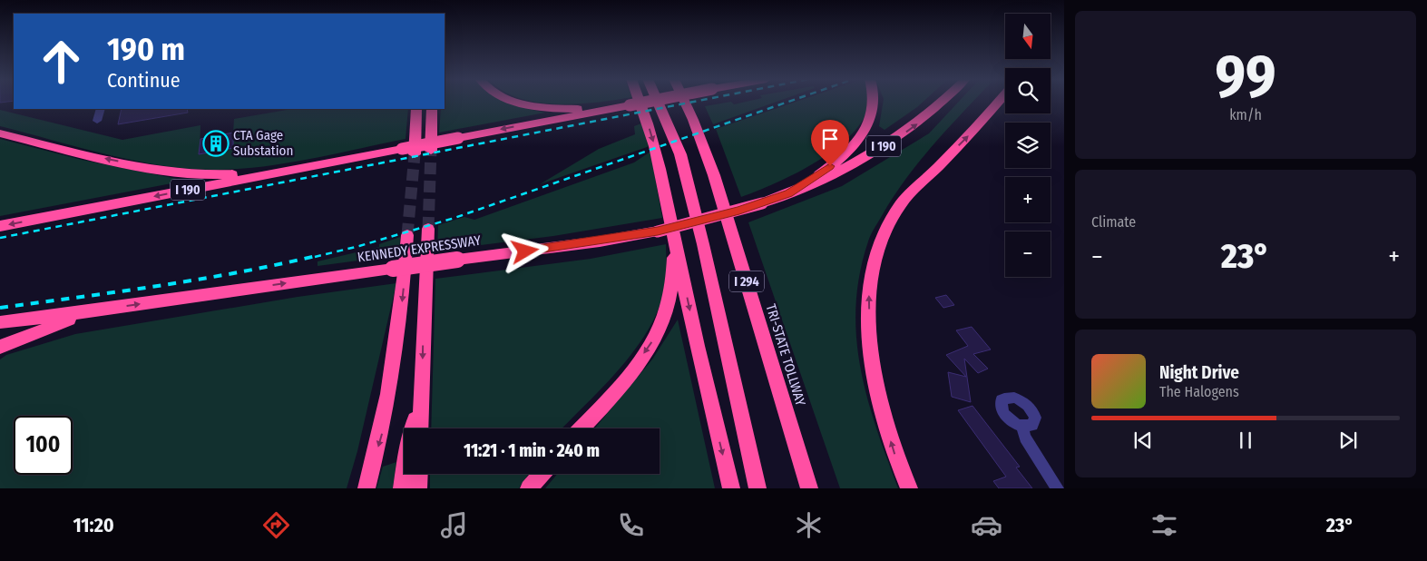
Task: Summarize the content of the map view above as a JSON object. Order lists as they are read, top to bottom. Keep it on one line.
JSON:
{"streets":{"highway":["I 190","KENNEDY EXPRESSWAY","I 294","TRI-STATE TOLLWAY"]},"places":{"building":["CTA Gage Substation"]},"north":"bottom","page":{"tile":[["99","km/h"],"Climate"],"map_buttons":["+","−"],"turn":["190 m","Continue"],"heat":["−","23°","+"],"song":["Night Drive","The Halogens"],"limit":"100","trip":"11:21 · 1 min · 240 m","tabs":["11:20","23°"]}}
